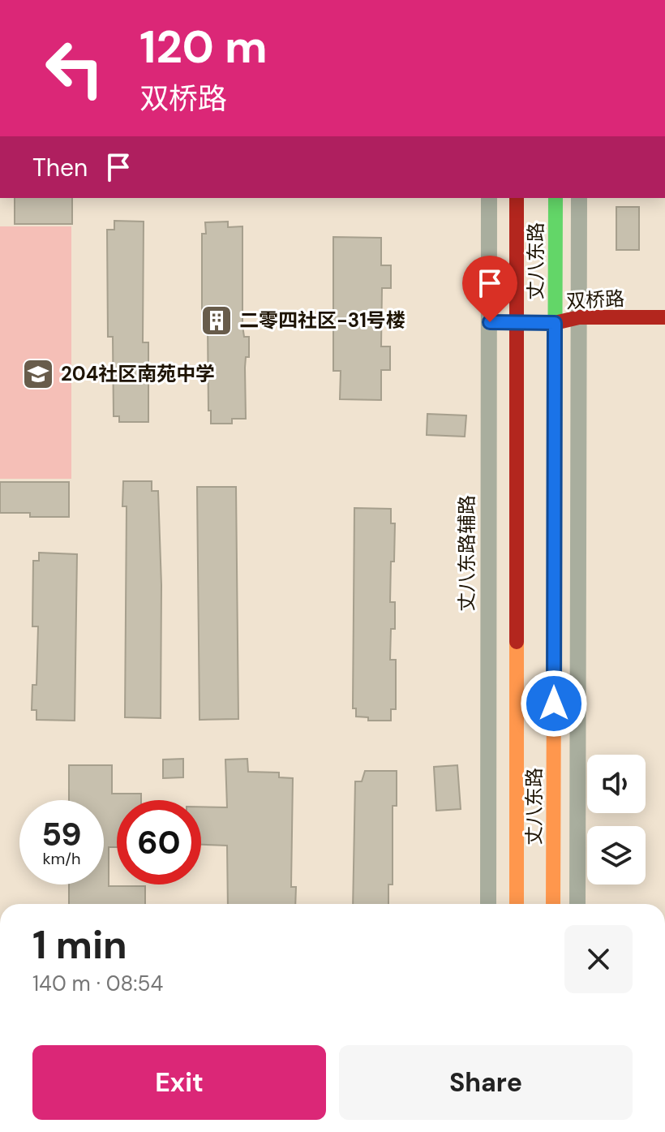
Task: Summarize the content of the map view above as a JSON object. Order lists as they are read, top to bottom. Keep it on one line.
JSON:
{"streets":{"main road":["丈八东路","双桥路"],"street":["丈八东路辅路"]},"crossings":[["丈八东路","双桥路"],["双桥路","丈八东路辅路"]],"places":{"building":["二零四社区-31号楼"],"school or university":["204社区南苑中学"]},"page":{"turn":["120 m","双桥路"],"then":"Then","speed":"59 km/h","limit":"60","heading":["1 min","140 m · 08:54"],"buttons":["Exit","Share"]}}
